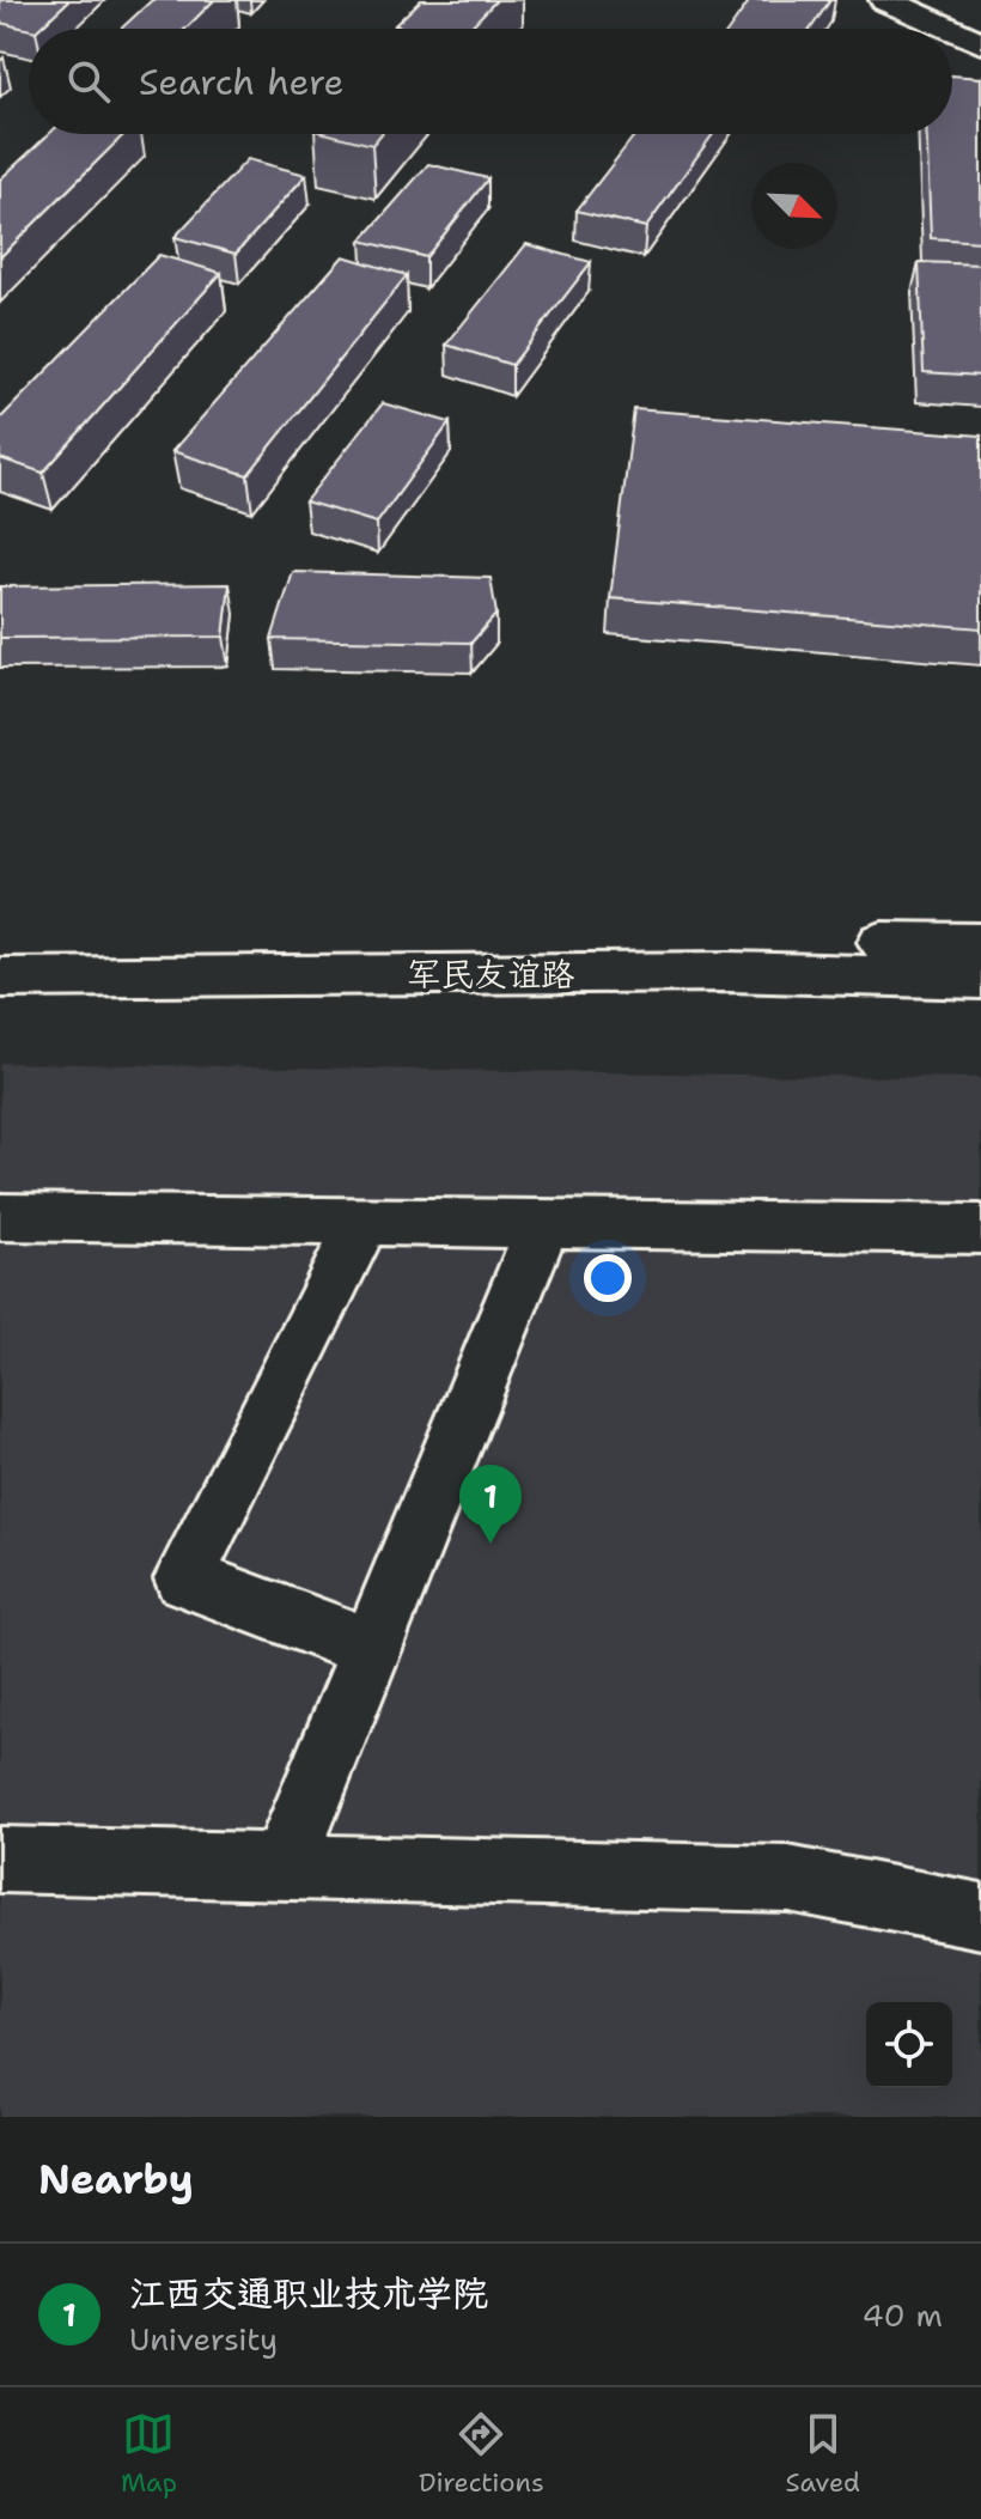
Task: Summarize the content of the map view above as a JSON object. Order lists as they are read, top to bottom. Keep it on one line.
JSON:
{"streets":{"street":["军民友谊路"]},"north":"bottom right","page":{"search":"Search here","pins":"1","heading":"Nearby","list":[{"mark":"1","name":"江西交通职业技术学院","note":"University","value":"40 m"}],"nav":["Map","Directions","Saved"]}}
